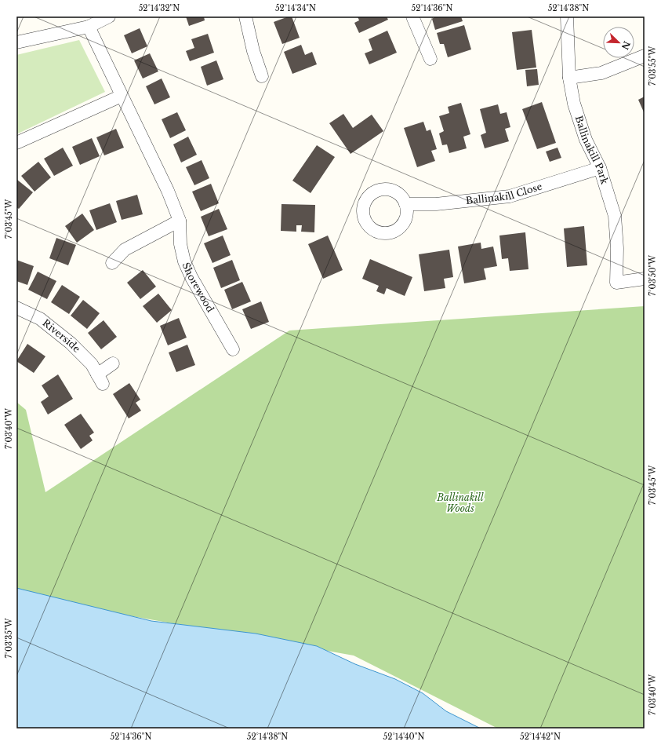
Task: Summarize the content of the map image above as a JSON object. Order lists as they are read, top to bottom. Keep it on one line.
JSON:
{"streets":{"street":["Ballinakill Park","Ballinakill Close","Shorewood","Riverside"]},"crossings":[["Ballinakill Park","Ballinakill Close"]],"parks":["Ballinakill Woods"],"north":"bottom right","coordinates":["52°14'32\"N","52°14'34\"N","52°14'36\"N","52°14'38\"N","7°03'55\"W","7°03'45\"W","7°03'50\"W","7°03'40\"W","7°03'35\"W","52°14'40\"N","52°14'42\"N"]}
